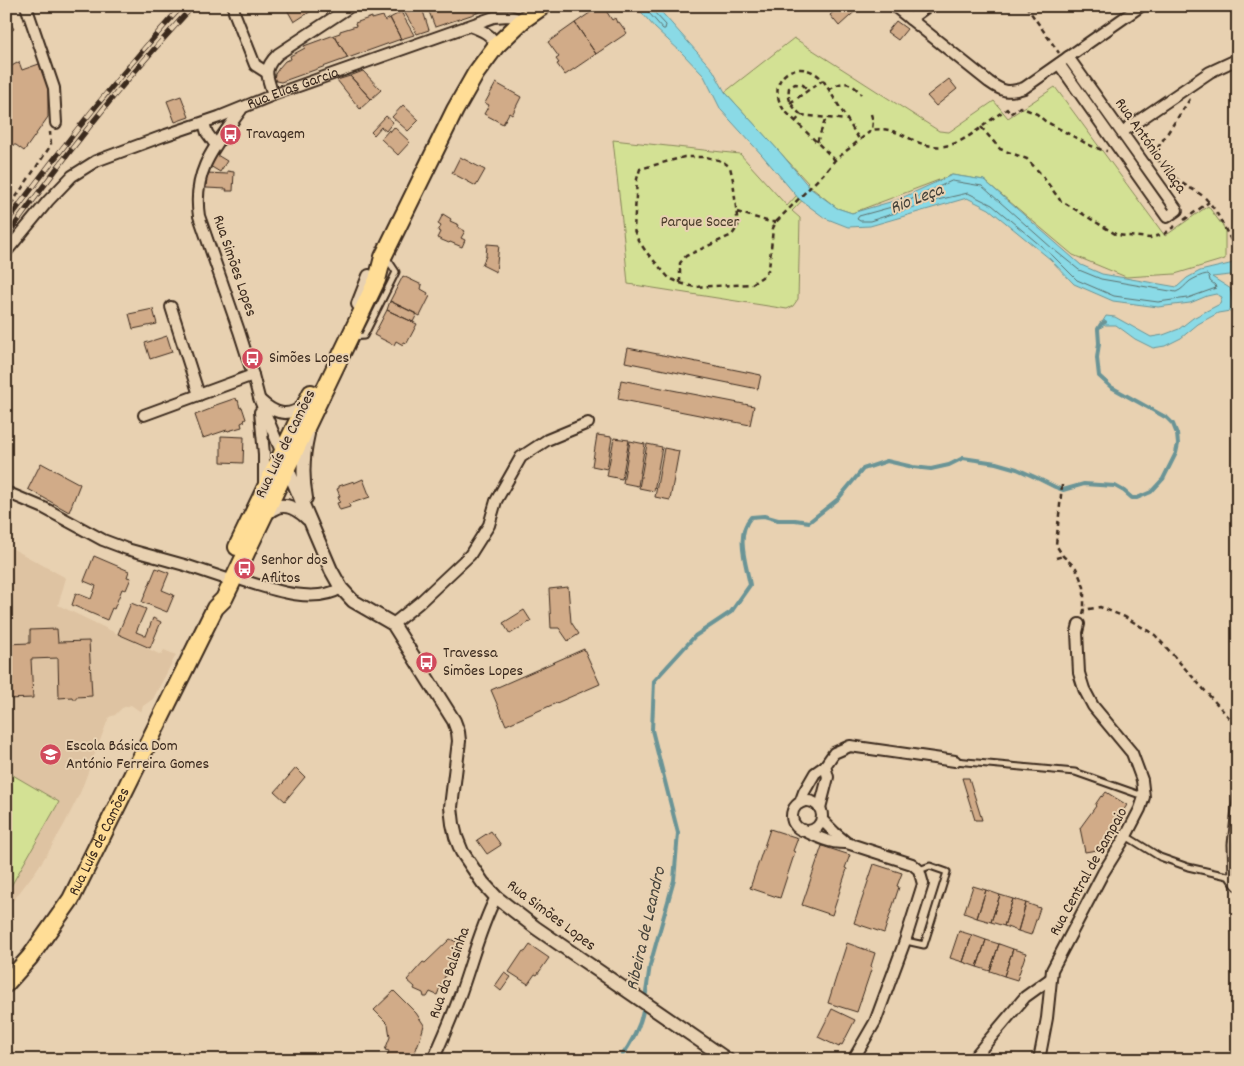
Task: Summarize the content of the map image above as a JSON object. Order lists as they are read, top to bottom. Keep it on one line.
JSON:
{"streets":{"main road":["Rua Elias Garcia","Rua Luís de Camões"],"street":["Rua António Vilaça","Rua Simões Lopes","Rua Central de Sampaio","Rua da Balsinha"]},"crossings":[["Rua Elias Garcia","Rua Simões Lopes"],["Rua Elias Garcia","Rua Luís de Camões"],["Rua Simões Lopes","Rua Luís de Camões"],["Rua Simões Lopes","Rua da Balsinha"]],"water":["Rio Leça","Ribeira de Leandro"],"parks":["Parque Socer"],"places":{"bus stop":["Travagem","Simões Lopes","Senhor dos Aflitos","Travessa Simões Lopes"],"school or university":["Escola Básica Dom António Ferreira Gomes"]}}
